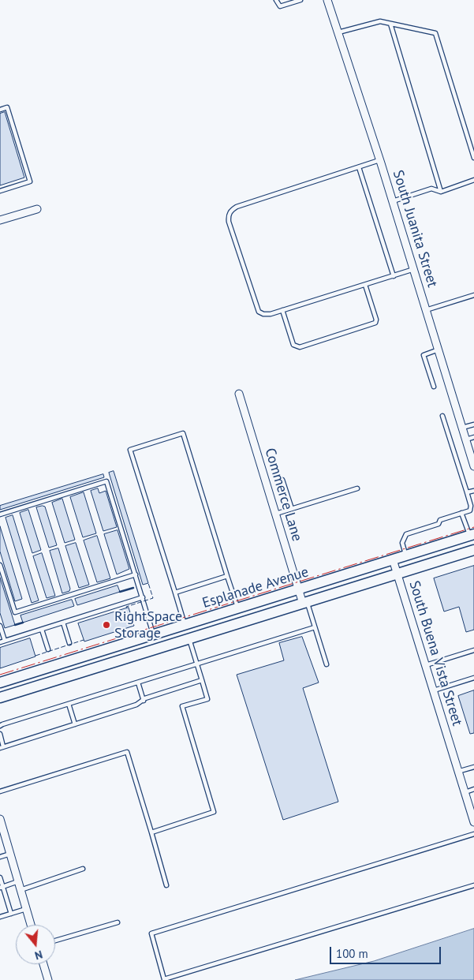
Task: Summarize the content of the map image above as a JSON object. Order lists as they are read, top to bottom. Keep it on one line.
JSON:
{"streets":{"main road":["Esplanade Avenue"],"street":["South Juanita Street","Commerce Lane","South Buena Vista Street"]},"crossings":[["Commerce Lane","Esplanade Avenue"],["Esplanade Avenue","South Buena Vista Street"]],"places":["RightSpace Storage"],"scale_bar":"100 m","north":"bottom"}
